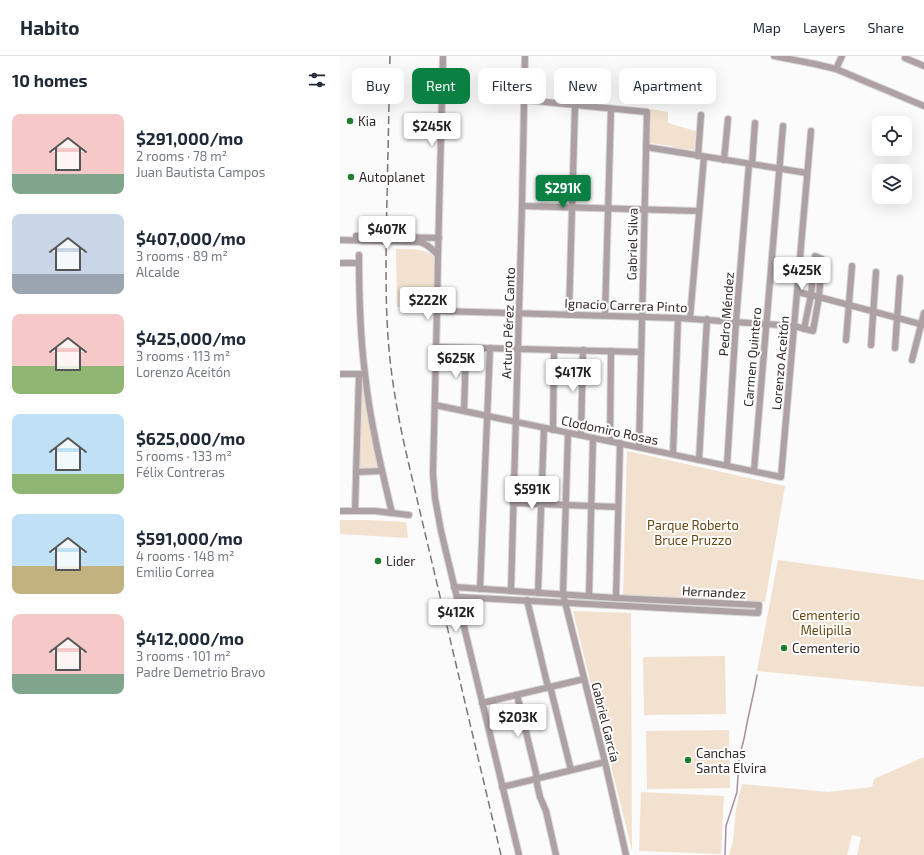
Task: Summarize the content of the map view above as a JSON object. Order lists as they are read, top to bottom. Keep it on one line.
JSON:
{"streets":{"street":["Gabriel Silva","Ignacio Carrera Pinto","Pedro Méndez","Arturo Pérez Canto","Carmen Quintero","Lorenzo Aceitón","Clodomiro Rosas","Hernandez","Gabriel García"]},"crossings":[["Gabriel Silva","Ignacio Carrera Pinto"],["Gabriel Silva","Clodomiro Rosas"],["Ignacio Carrera Pinto","Pedro Méndez"],["Ignacio Carrera Pinto","Arturo Pérez Canto"],["Ignacio Carrera Pinto","Carmen Quintero"],["Ignacio Carrera Pinto","Lorenzo Aceitón"],["Pedro Méndez","Clodomiro Rosas"],["Arturo Pérez Canto","Clodomiro Rosas"],["Arturo Pérez Canto","Hernandez"],["Carmen Quintero","Clodomiro Rosas"],["Lorenzo Aceitón","Clodomiro Rosas"],["Clodomiro Rosas","Gabriel García"],["Hernandez","Gabriel García"]],"parks":["Parque Roberto Bruce Pruzzo","Cementerio Melipilla"],"places":["Kia","Autoplanet","Lider","Cementerio","Canchas Santa Elvira"],"page":{"header":"Habito","nav":["Map","Layers","Share"],"heading":"10 homes","chip":["Buy","Rent","Filters","New","Apartment"],"list":[{"name":"$291,000/mo","note":"2 rooms · 78 m² · Juan Bautista Campos"},{"name":"$407,000/mo","note":"3 rooms · 89 m² · Alcalde"},{"name":"$425,000/mo","note":"3 rooms · 113 m² · Lorenzo Aceitón"},{"name":"$625,000/mo","note":"5 rooms · 133 m² · Félix Contreras"},{"name":"$591,000/mo","note":"4 rooms · 148 m² · Emilio Correa"},{"name":"$412,000/mo","note":"3 rooms · 101 m² · Padre Demetrio Bravo"}],"price":["$245K","$291K","$407K","$425K","$222K","$625K","$417K","$591K","$412K","$203K"]}}
